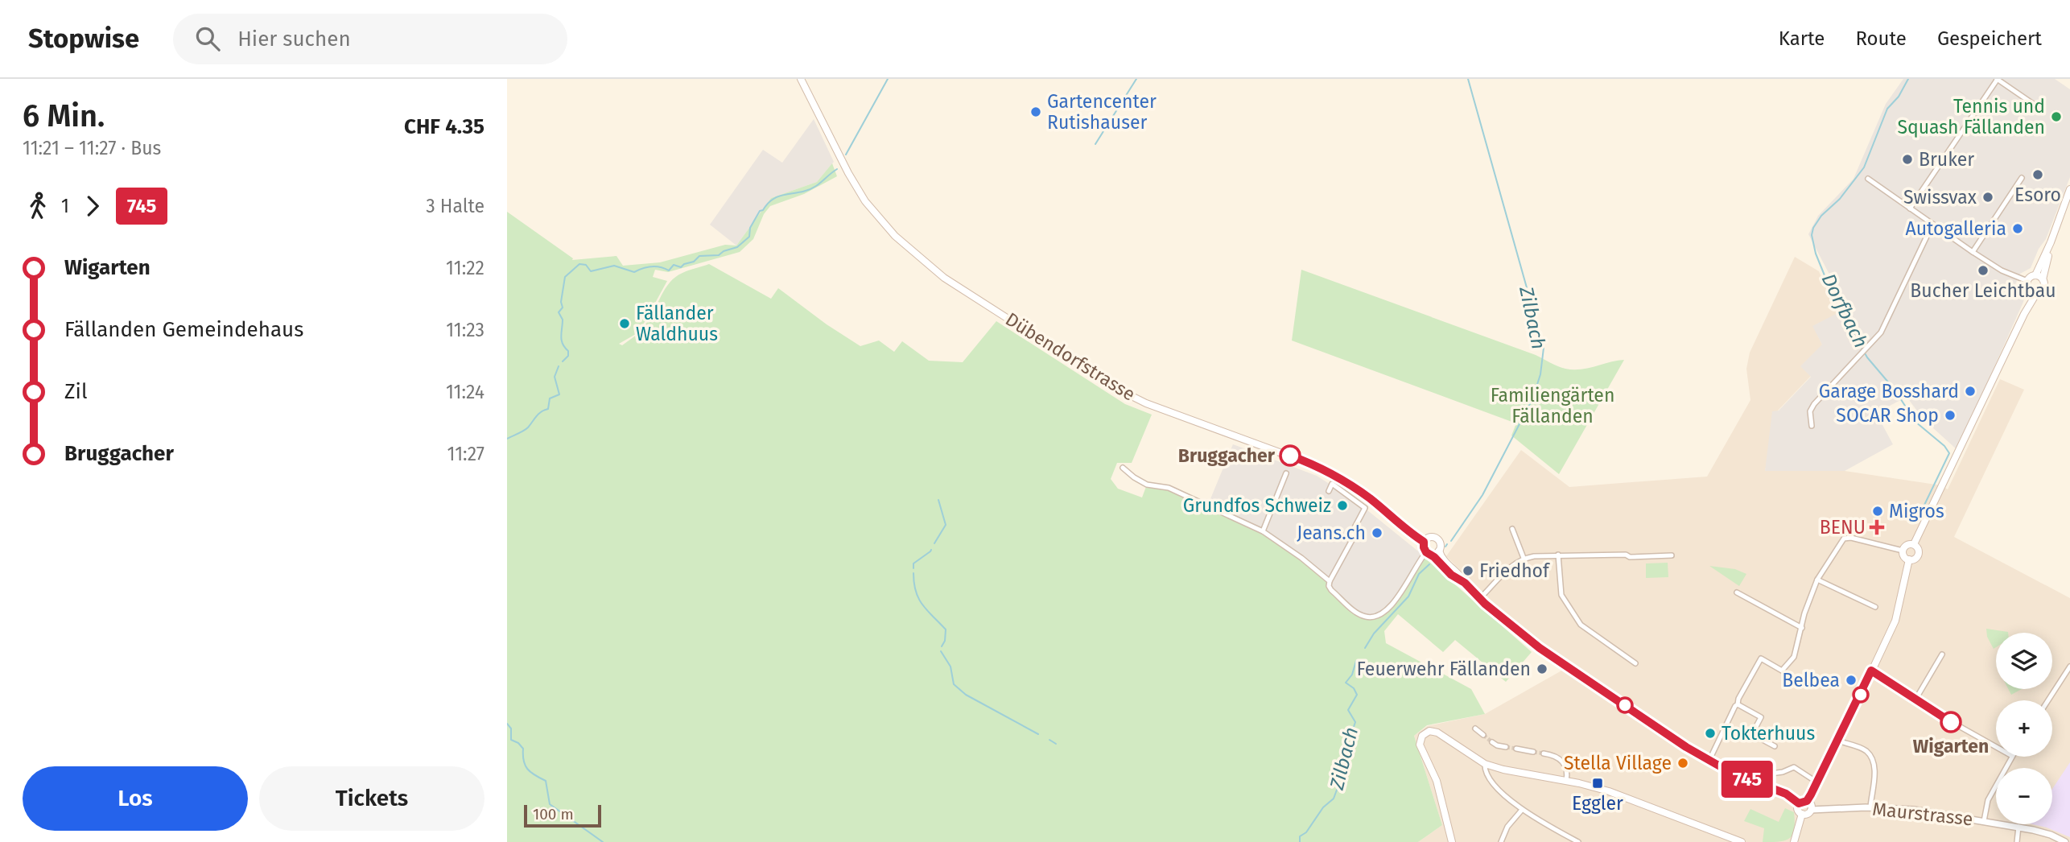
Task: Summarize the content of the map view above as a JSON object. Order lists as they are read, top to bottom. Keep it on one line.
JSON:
{"streets":{"main road":["Dübendorfstrasse"],"street":["Maurstrasse"]},"crossings":[["Dübendorfstrasse","Maurstrasse"]],"water":["Dorfbach","Zilbach"],"parks":["Familiengärten Fällanden"],"places":{"other":["Gartencenter Rutishauser","Tennis und Squash Fällanden","Bruker","Esoro","Swissvax","Autogalleria","Bucher Leichtbau","Fällander Waldhuus","Garage Bosshard","SOCAR Shop","Bruggacher","Grundfos Schweiz","Migros","Jeans.ch","Friedhof","Feuerwehr Fällanden","Belbea","Wigarten","Tokterhuus","Stella Village"],"health":["BENU"],"transit":["Eggler"]},"lines":["bus line 745"],"scale_bar":"100 m","page":{"header":"Stopwise","search":"Hier suchen","nav":["Karte","Route","Gespeichert"],"heading":["6 Min.","11:21 – 11:27 · Bus","CHF 4.35"],"on_map":"745","legs":["1","745","3 Halte"],"list":[{"name":"Wigarten","value":"11:22"},{"name":"Fällanden Gemeindehaus","value":"11:23"},{"name":"Zil","value":"11:24"},{"name":"Bruggacher","value":"11:27"}],"map_buttons":["+","−"],"buttons":["Los","Tickets"],"scale":"100 m"}}
